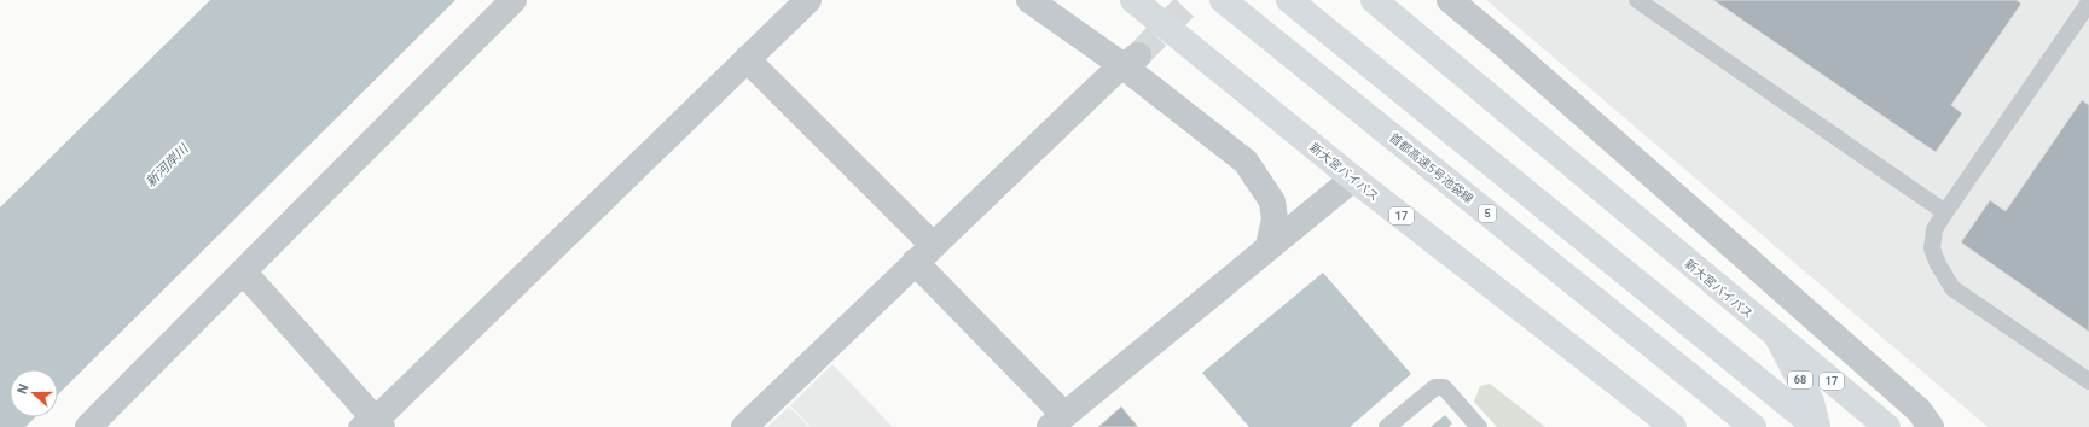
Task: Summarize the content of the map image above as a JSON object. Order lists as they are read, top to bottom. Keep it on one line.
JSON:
{"streets":{"main road":["首都高速5号池袋線","新大宮バイパス","5","17","68"]},"crossings":[["新大宮バイパス","68"]],"water":["新河岸川"],"north":"left"}
